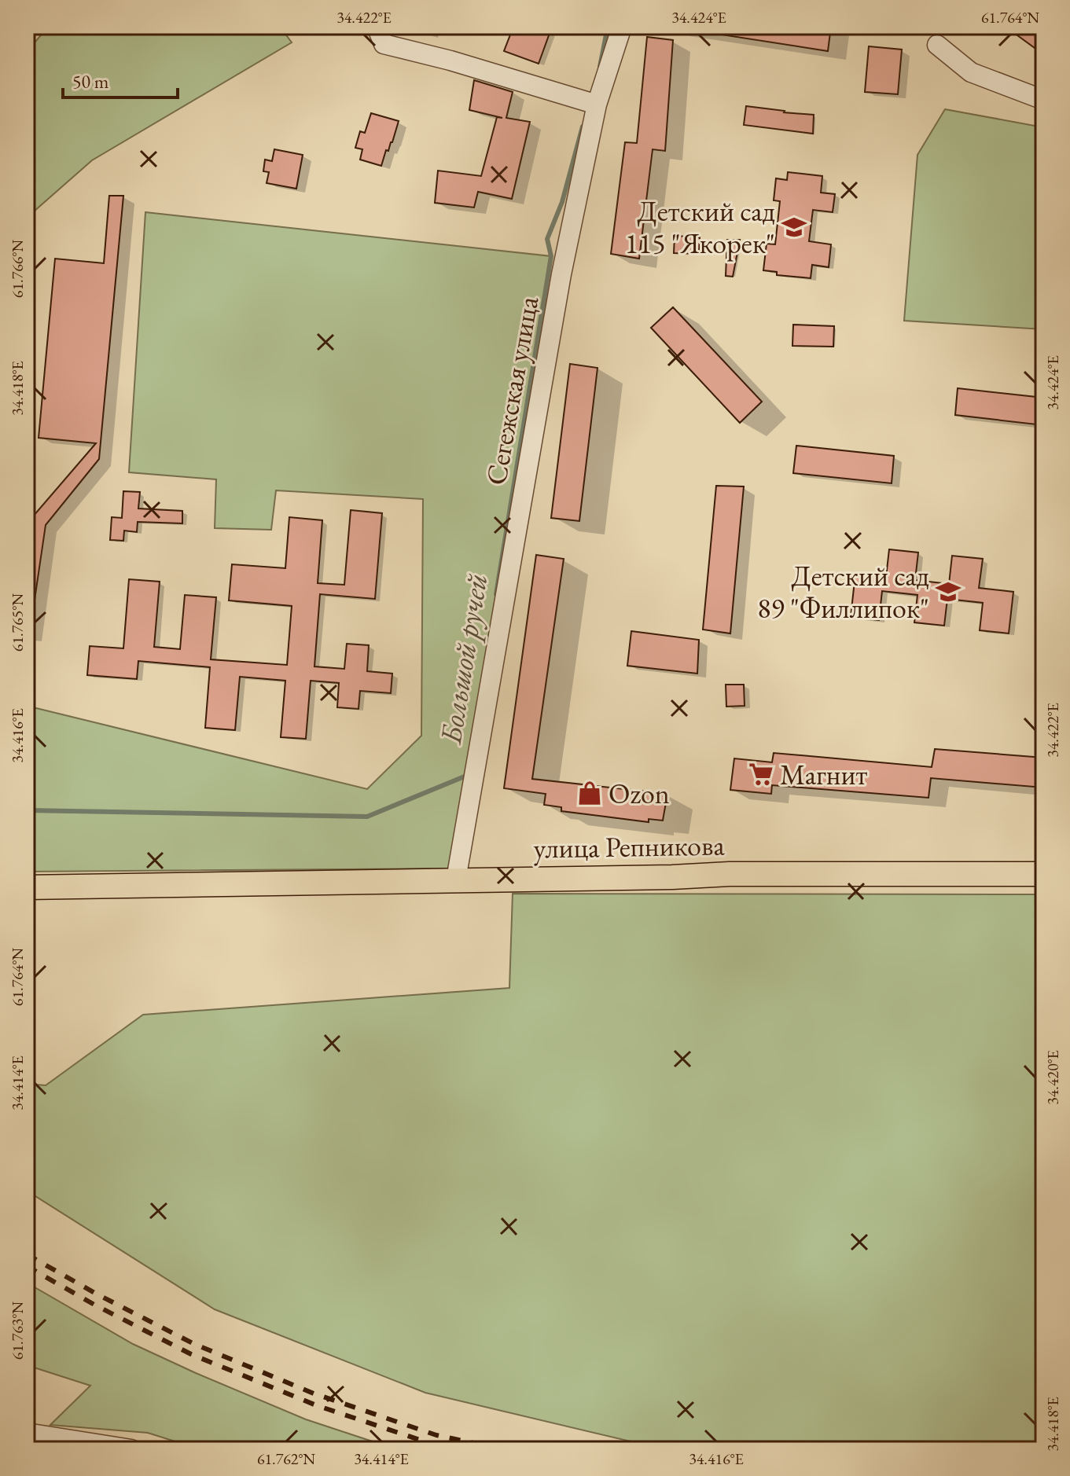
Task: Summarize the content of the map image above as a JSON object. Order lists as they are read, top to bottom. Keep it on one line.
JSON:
{"streets":{"main road":["улица Репникова"],"street":["Сегежская улица"]},"crossings":[["Сегежская улица","улица Репникова"]],"water":["Большой ручей"],"places":{"school or university":["Детский сад 115 \"Якорек\"","Детский сад 89 \"Филлипок\""],"supermarket":["Магнит"],"shop":["Ozon"]},"scale_bar":"50 m","coordinates":["34.422°E","34.424°E","61.764°N","61.766°N","34.418°E","61.765°N","34.416°E","34.420°E","34.414°E","61.763°N","61.762°N"]}
